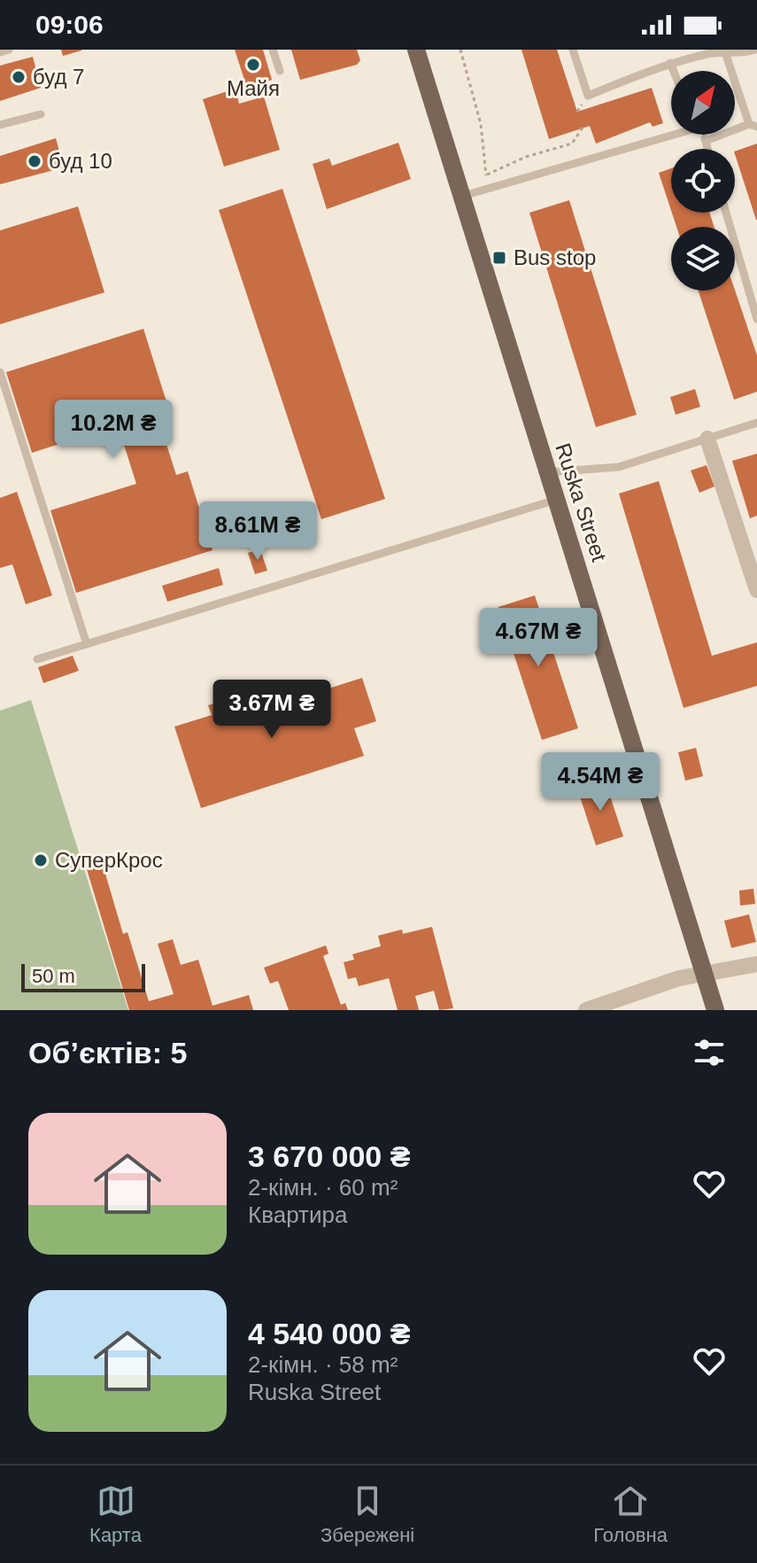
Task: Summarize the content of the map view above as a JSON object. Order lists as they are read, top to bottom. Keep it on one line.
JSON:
{"streets":{"main road":["Ruska Street"]},"places":{"other":["Майя","буд 7","буд 10","СуперКрос"],"transit":["Bus stop"]},"scale_bar":"50 m","north":"top right","page":{"status":"09:06","price":["10.2M ₴","8.61M ₴","4.67M ₴","3.67M ₴","4.54M ₴"],"scale":"50 m","heading":"Об’єктів: 5","list":[{"name":"3 670 000 ₴","note":"2-кімн. · 60 m² · Квартира"},{"name":"4 540 000 ₴","note":"2-кімн. · 58 m² · Ruska Street"}],"tabs":["Карта","Збережені","Головна"]}}
